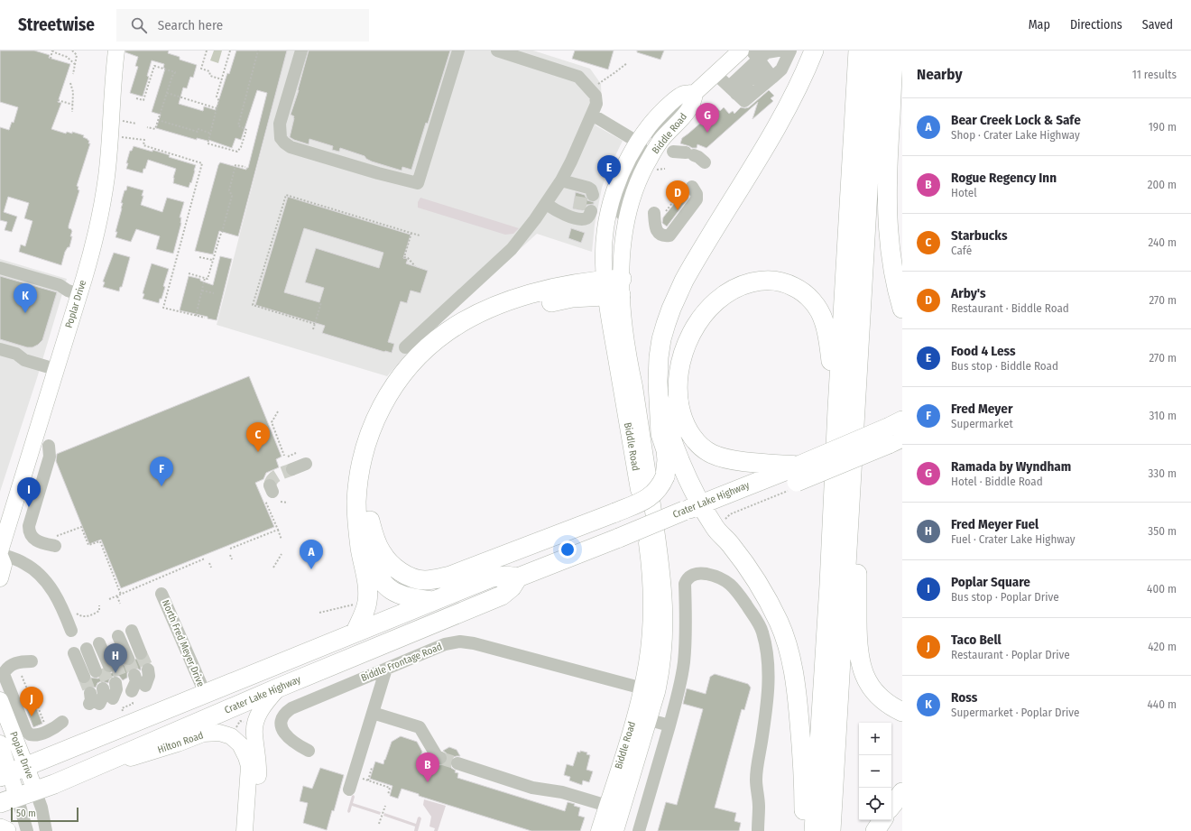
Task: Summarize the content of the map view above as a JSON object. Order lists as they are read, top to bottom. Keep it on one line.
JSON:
{"streets":{"highway":["Crater Lake Highway"],"main road":["Biddle Road","Poplar Drive","Hilton Road"],"street":["North Fred Meyer Drive","Biddle Frontage Road"]},"crossings":[["Biddle Road","Biddle Frontage Road"],["Poplar Drive","Crater Lake Highway"],["Crater Lake Highway","North Fred Meyer Drive"],["Crater Lake Highway","Hilton Road"]],"scale_bar":"50 m","page":{"header":"Streetwise","search":"Search here","nav":["Map","Directions","Saved"],"heading":["Nearby","11 results"],"list":[{"mark":"A","name":"Bear Creek Lock & Safe","note":"Shop · Crater Lake Highway","value":"190 m"},{"mark":"B","name":"Rogue Regency Inn","note":"Hotel","value":"200 m"},{"mark":"C","name":"Starbucks","note":"Café","value":"240 m"},{"mark":"D","name":"Arby's","note":"Restaurant · Biddle Road","value":"270 m"},{"mark":"E","name":"Food 4 Less","note":"Bus stop · Biddle Road","value":"270 m"},{"mark":"F","name":"Fred Meyer","note":"Supermarket","value":"310 m"},{"mark":"G","name":"Ramada by Wyndham","note":"Hotel · Biddle Road","value":"330 m"},{"mark":"H","name":"Fred Meyer Fuel","note":"Fuel · Crater Lake Highway","value":"350 m"},{"mark":"I","name":"Poplar Square","note":"Bus stop · Poplar Drive","value":"400 m"},{"mark":"J","name":"Taco Bell","note":"Restaurant · Poplar Drive","value":"420 m"},{"mark":"K","name":"Ross","note":"Supermarket · Poplar Drive","value":"440 m"}],"pins":["G","E","D","K","C","F","I","A","H","J","B"],"map_buttons":["+","−"],"scale":"50 m"}}
